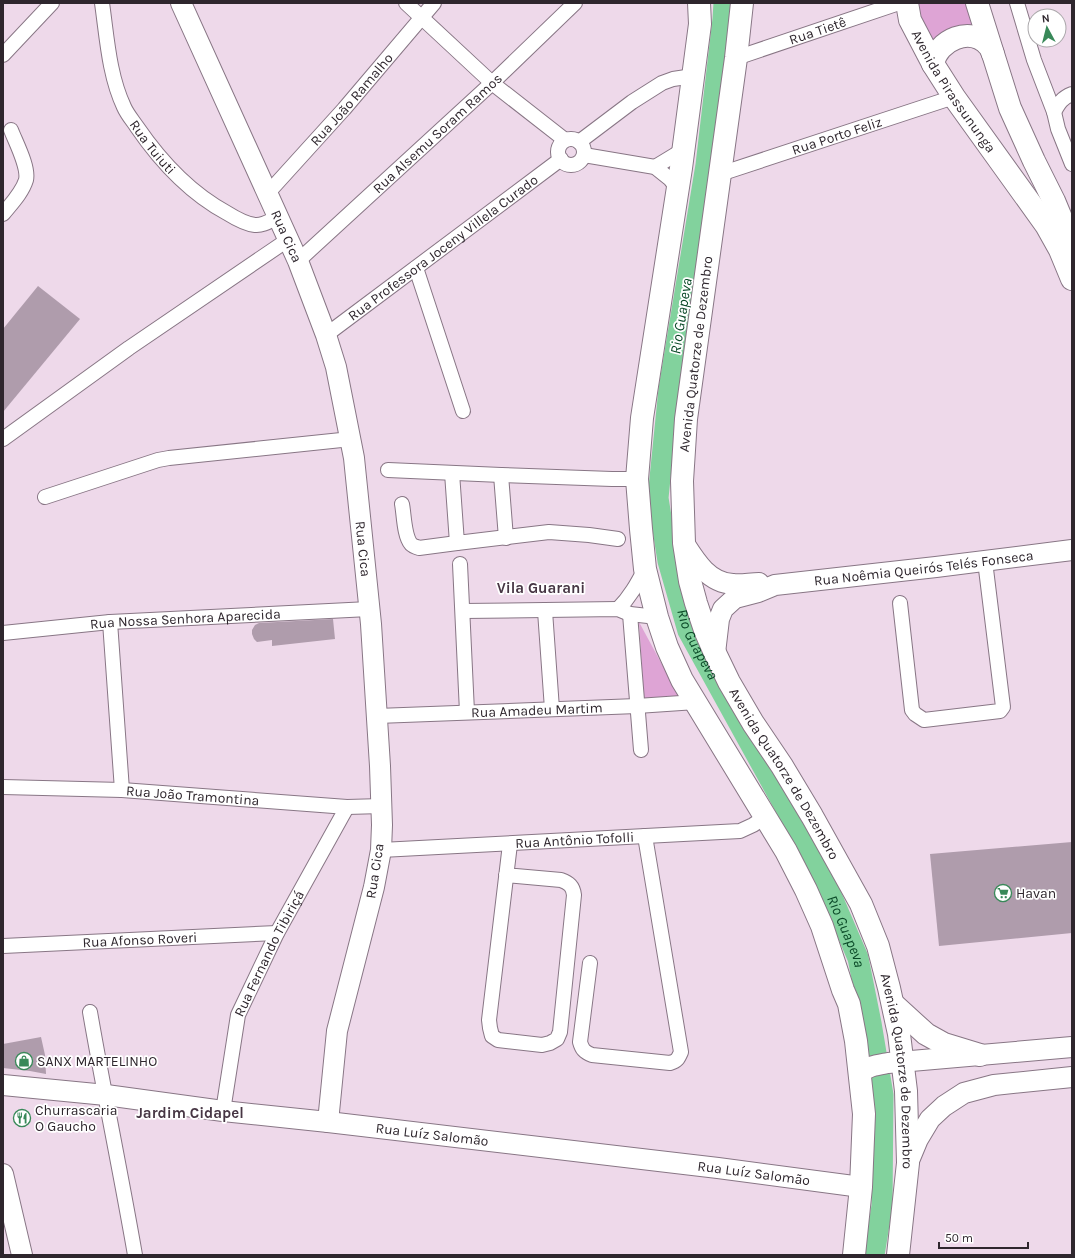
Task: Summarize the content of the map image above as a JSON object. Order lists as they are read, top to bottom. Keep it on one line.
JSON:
{"streets":{"main road":["Avenida Pirassununga","Avenida Quatorze de Dezembro"],"street":["Rua Tietê","Rua João Ramalho","Rua Alsemu Soram Ramos","Rua Porto Feliz","Rua Tuiuti","Rua Cica","Rua Professora Joceny Villela Curado","Rua Noêmia Queirós Telés Fonseca","Rua Nossa Senhora Aparecida","Rua Amadeu Martim","Rua João Tramontina","Rua Antônio Tofolli","Rua Afonso Roveri","Rua Fernando Tibiriçá","Rua Luíz Salomão"]},"crossings":[["Rua Tietê","Avenida Quatorze de Dezembro"],["Avenida Pirassununga","Rua Porto Feliz"],["Rua João Ramalho","Rua Cica"],["Rua Alsemu Soram Ramos","Rua Cica"],["Rua Porto Feliz","Avenida Quatorze de Dezembro"],["Rua Tuiuti","Rua Cica"],["Rua Cica","Rua Professora Joceny Villela Curado"],["Rua Cica","Rua Nossa Senhora Aparecida"],["Rua Cica","Rua Amadeu Martim"],["Rua Cica","Rua João Tramontina"],["Rua Cica","Rua Antônio Tofolli"],["Rua Cica","Rua Luíz Salomão"],["Avenida Quatorze de Dezembro","Rua Noêmia Queirós Telés Fonseca"],["Avenida Quatorze de Dezembro","Rua Amadeu Martim"],["Avenida Quatorze de Dezembro","Rua Antônio Tofolli"],["Avenida Quatorze de Dezembro","Rua Luíz Salomão"],["Rua João Tramontina","Rua Fernando Tibiriçá"],["Rua Afonso Roveri","Rua Fernando Tibiriçá"],["Rua Fernando Tibiriçá","Rua Luíz Salomão"]],"districts":["Vila Guarani","Jardim Cidapel"],"water":["Rio Guapeva"],"places":{"supermarket":["Havan"],"shop":["SANX MARTELINHO"],"restaurant":["Churrascaria O Gaucho"]},"scale_bar":"50 m","north":"top"}
